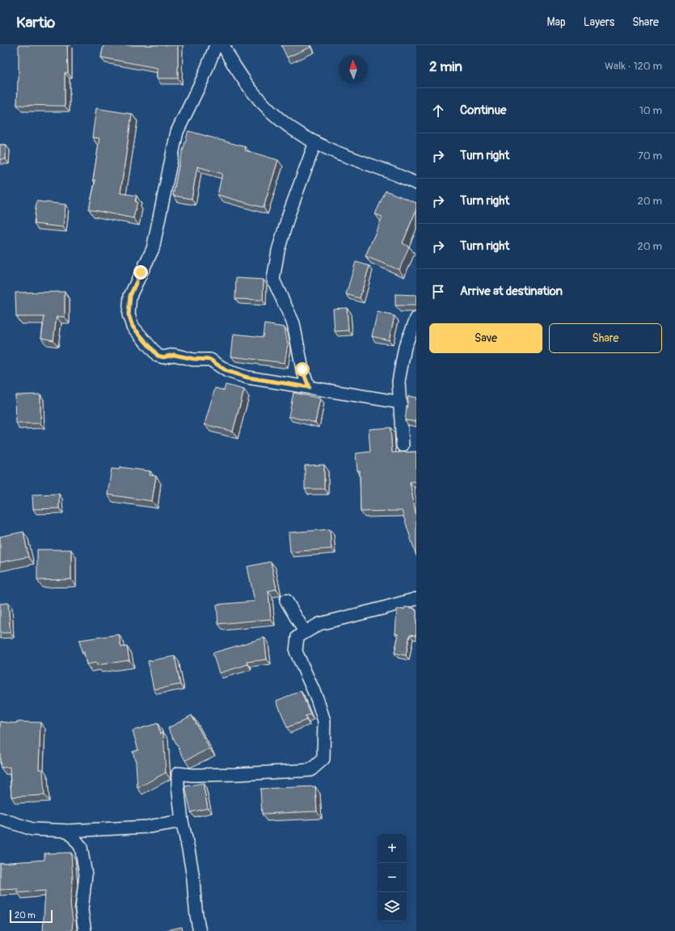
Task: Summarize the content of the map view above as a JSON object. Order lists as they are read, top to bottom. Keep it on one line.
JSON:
{"scale_bar":"20 m","north":"top","page":{"header":"Kartio","nav":["Map","Layers","Share"],"heading":["2 min","Walk · 120 m"],"list":[["Continue","10 m"],["Turn right","70 m"],["Turn right","20 m"],["Turn right","20 m"],"Arrive at destination"],"buttons":["Save","Share"],"map_buttons":["+","−"],"scale":"20 m"}}
